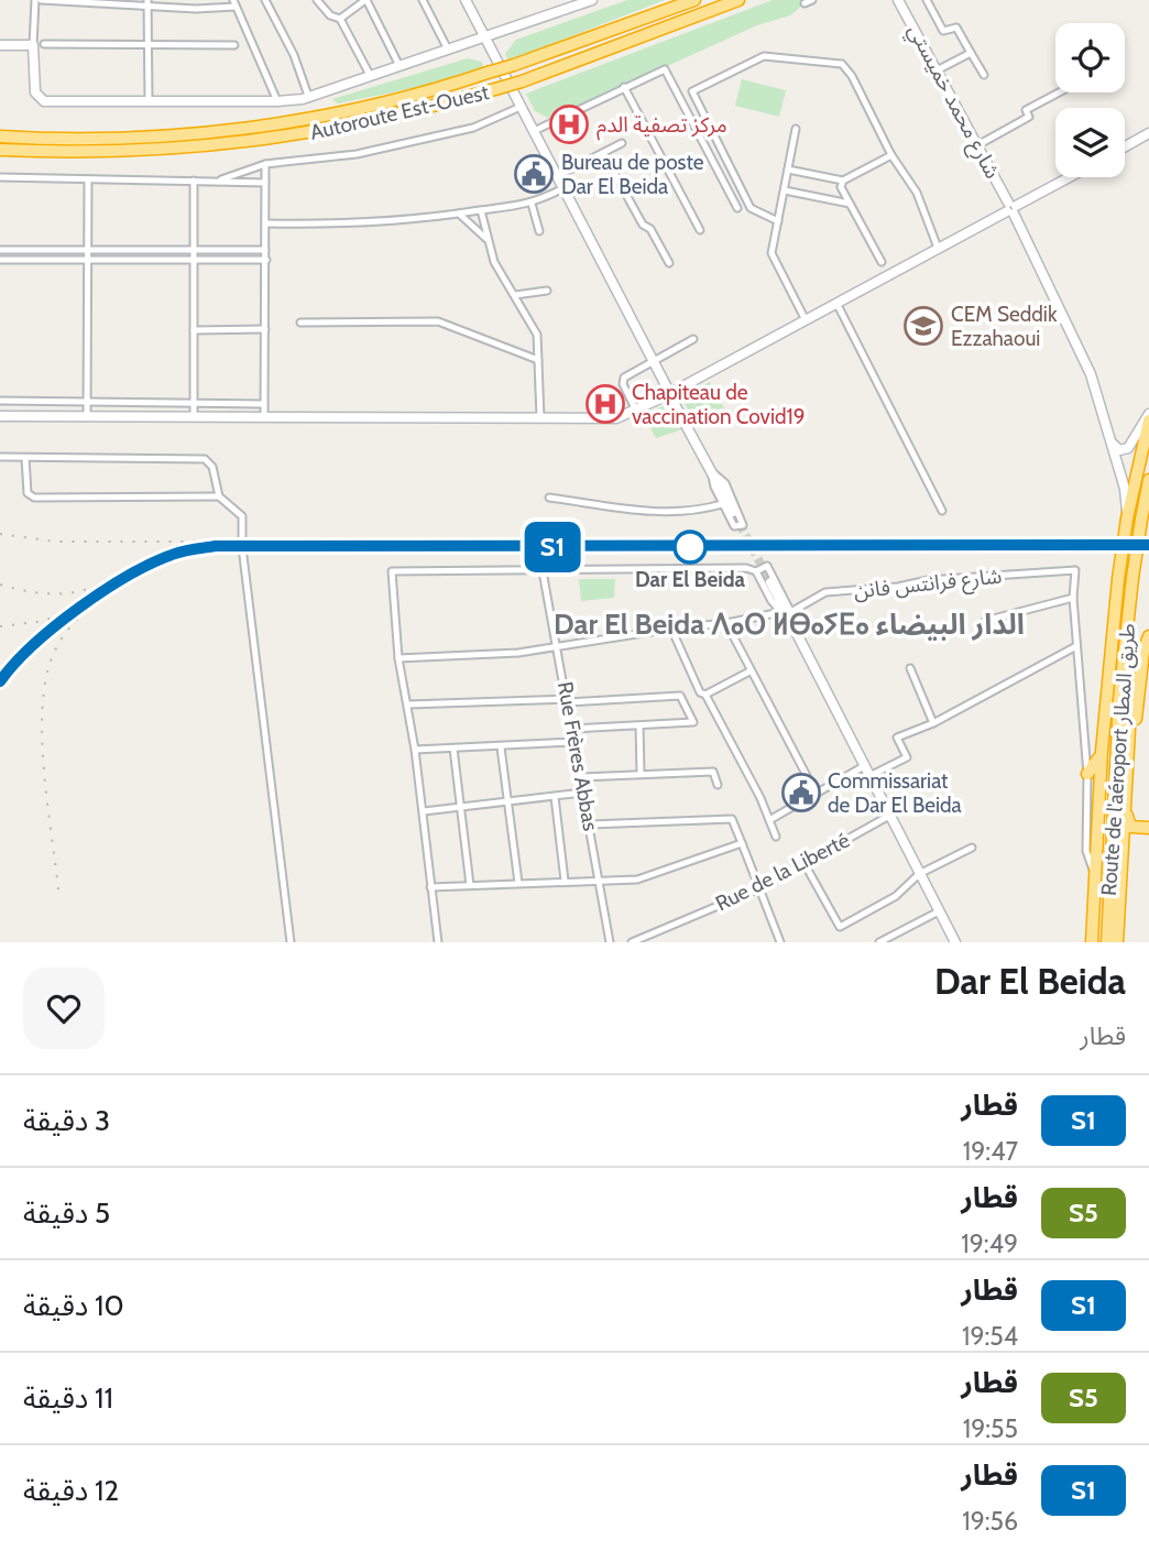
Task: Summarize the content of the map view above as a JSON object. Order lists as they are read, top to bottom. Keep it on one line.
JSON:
{"streets":{"highway":["Autoroute Est-Ouest","Route de l'aéroport طريق المطار"],"street":["شارع محمد خميستي","شارع فرانتس فانن","Rue Frères Abbas","Rue de la Liberté"]},"crossings":[["شارع محمد خميستي","Route de l'aéroport طريق المطار"],["شارع فرانتس فانن","Rue Frères Abbas"]],"districts":["Dar El Beida ⴷⴰⵔ ⵍⴱⴰⵢⴹⴰ الدار البيضاء"],"places":{"hospital":["مركز تصفية الدم","Chapiteau de vaccination Covid19"],"public building":["Bureau de poste Dar El Beida","Commissariat de Dar El Beida"],"school or university":["CEM Seddik Ezzahaoui"],"other":["Dar El Beida"]},"page":{"on_map":"S1","heading":["Dar El Beida","قطار"],"list":[{"mark":"S1","name":"قطار","note":"19:47","value":"3 دقيقة"},{"mark":"S5","name":"قطار","note":"19:49","value":"5 دقيقة"},{"mark":"S1","name":"قطار","note":"19:54","value":"10 دقيقة"},{"mark":"S5","name":"قطار","note":"19:55","value":"11 دقيقة"},{"mark":"S1","name":"قطار","note":"19:56","value":"12 دقيقة"}]}}
